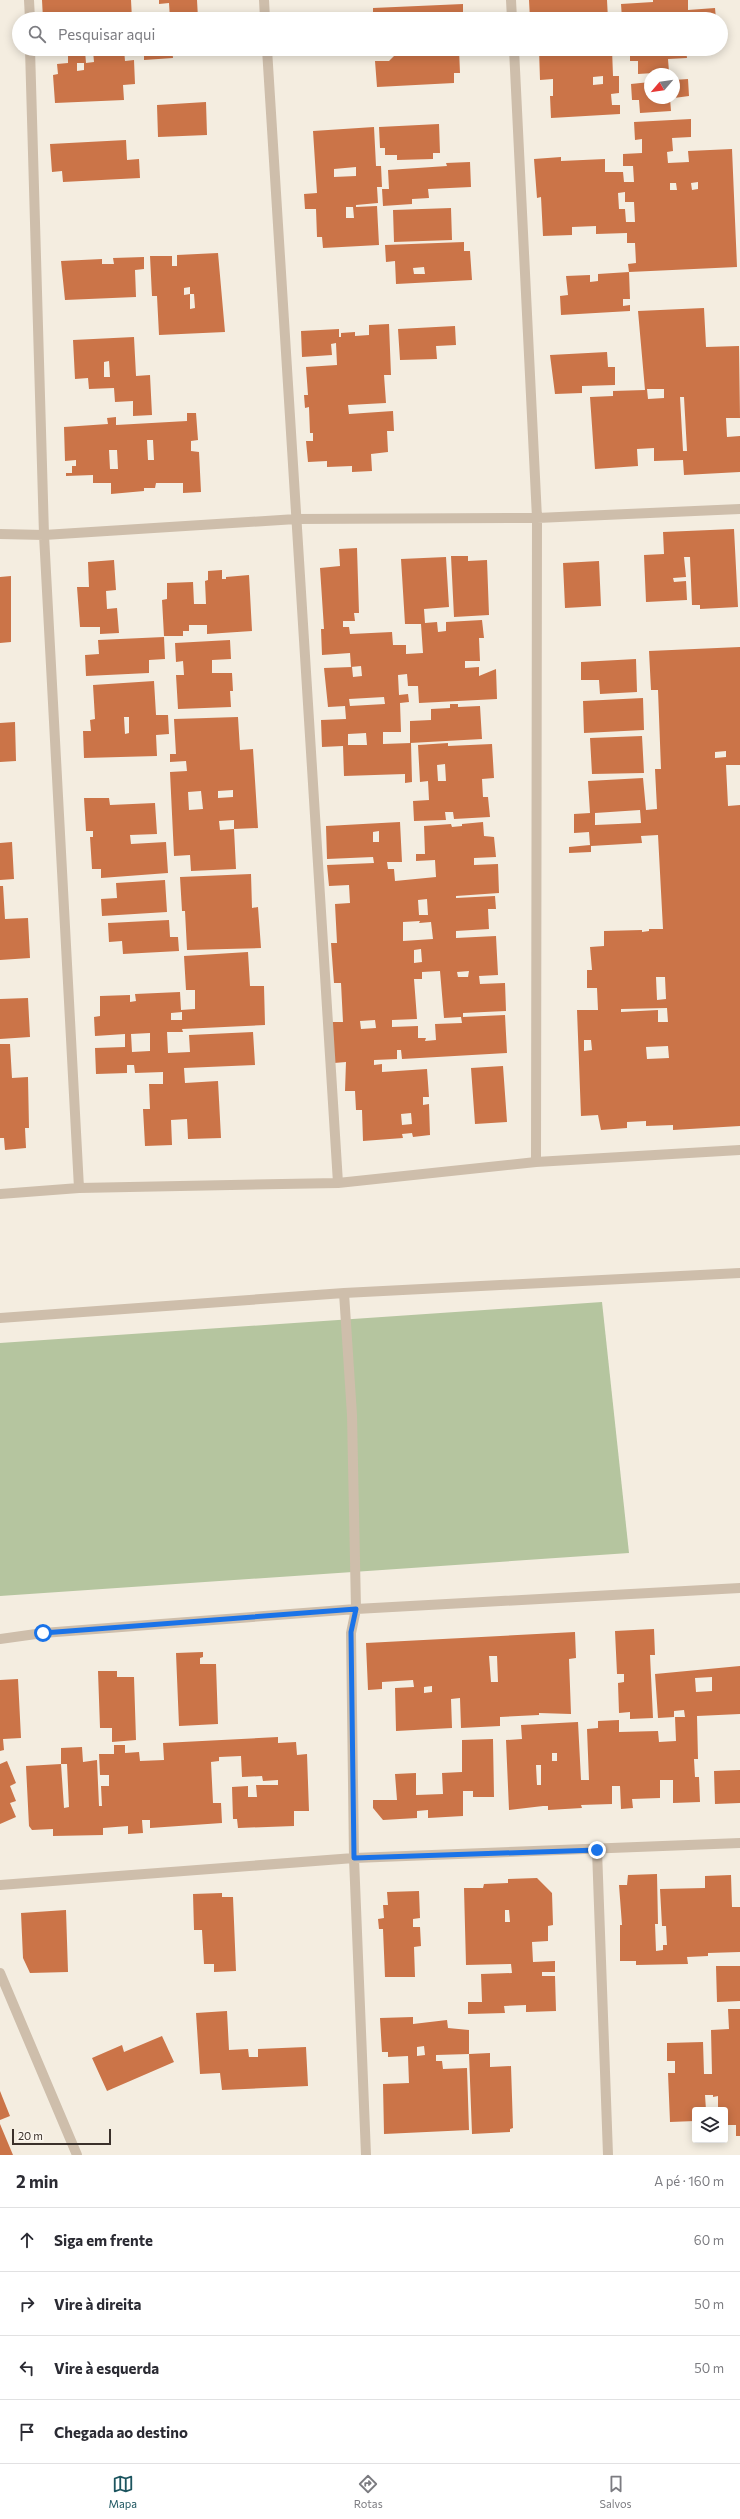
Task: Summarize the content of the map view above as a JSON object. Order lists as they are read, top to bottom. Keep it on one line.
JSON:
{"scale_bar":"20 m","north":"bottom left","page":{"search":"Pesquisar aqui","scale":"20 m","heading":["2 min","A pé · 160 m"],"list":[["Siga em frente","60 m"],["Vire à direita","50 m"],["Vire à esquerda","50 m"],"Chegada ao destino"],"nav":["Mapa","Rotas","Salvos"]}}
